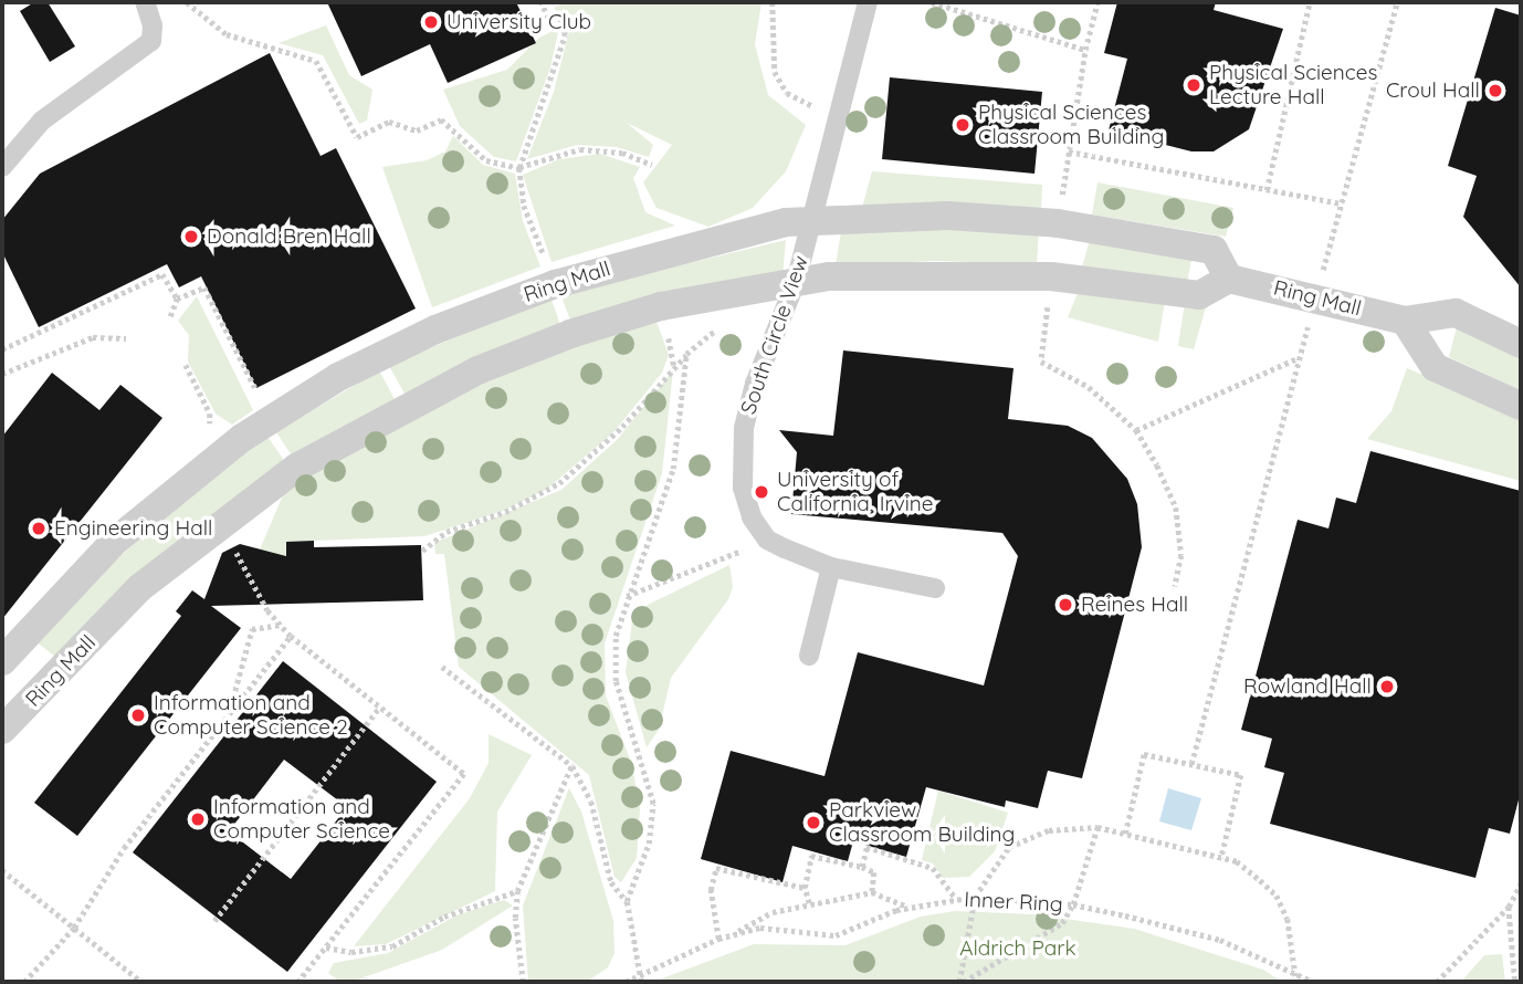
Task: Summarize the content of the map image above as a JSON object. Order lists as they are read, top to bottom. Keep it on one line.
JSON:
{"streets":{"street":["Ring Mall"],"lane":["South Circle View"],"path":["Inner Ring"]},"crossings":[["Ring Mall","South Circle View"]],"parks":["Aldrich Park"],"places":["University Club","Physical Sciences Lecture Hall","Croul Hall","Physical Sciences Classroom Building","Donald Bren Hall","University of California, Irvine","Engineering Hall","Reines Hall","Rowland Hall","Information and Computer Science 2","Information and Computer Science","Parkview Classroom Building"]}
